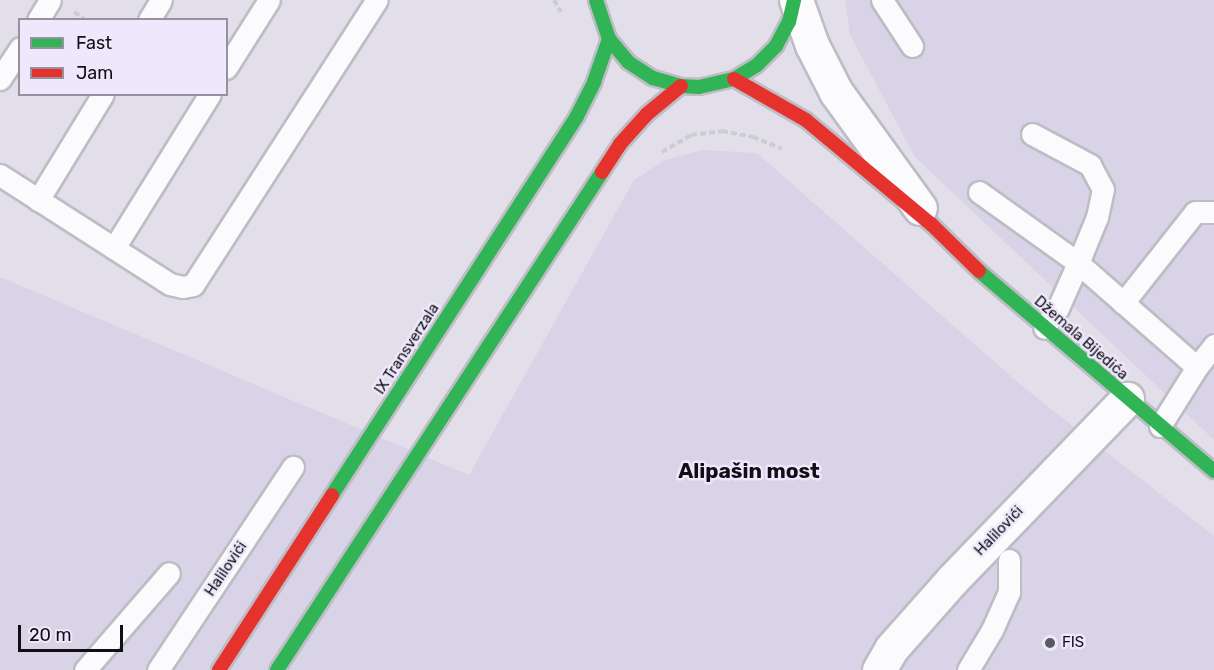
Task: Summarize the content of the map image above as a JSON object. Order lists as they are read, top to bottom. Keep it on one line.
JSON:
{"streets":{"main road":["Džemala Bijedića","IX Transverzala"],"street":["Halilovići"]},"crossings":[["Džemala Bijedića","Halilovići"]],"districts":["Alipašin most"],"places":["FIS"],"legend":["Fast","Jam"],"scale_bar":"20 m"}
